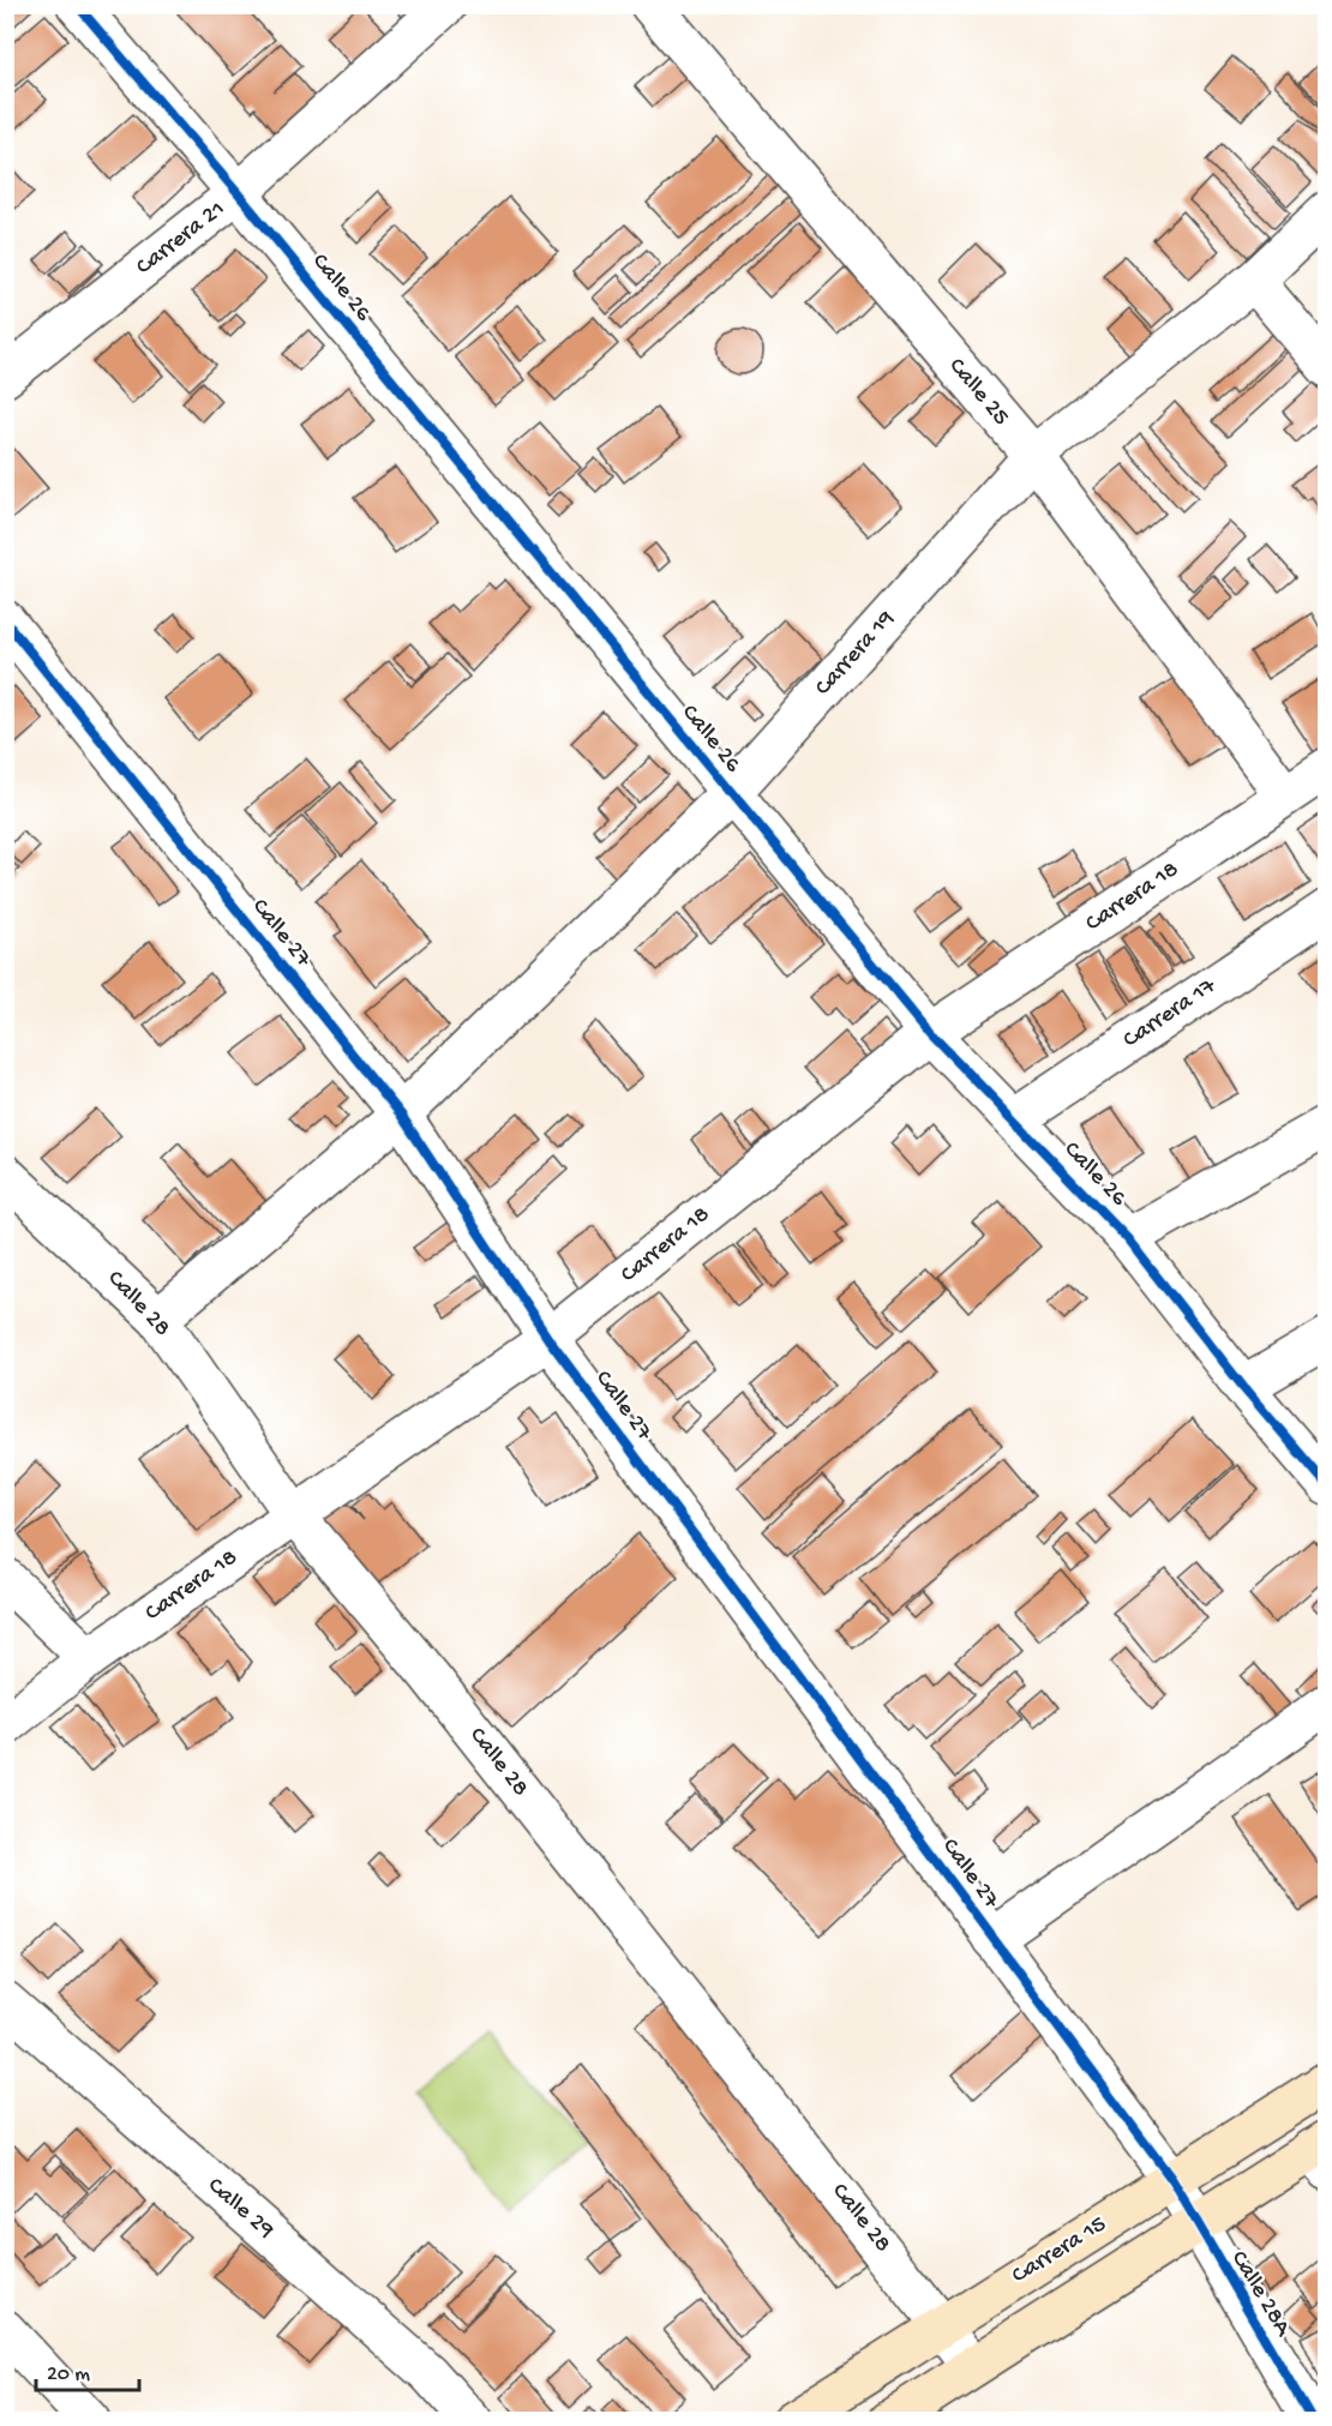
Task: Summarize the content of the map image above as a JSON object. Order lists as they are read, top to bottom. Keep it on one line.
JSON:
{"streets":{"main road":["Carrera 15"],"street":["Carrera 21","Calle 26","Calle 25","Carrera 19","Carrera 18","Calle 27","Carrera 17","Calle 28","Calle 29","Calle 28A"]},"crossings":[["Carrera 21","Calle 26"],["Calle 26","Carrera 19"],["Calle 26","Carrera 18"],["Calle 26","Carrera 17"],["Calle 25","Carrera 19"],["Calle 25","Carrera 18"],["Carrera 19","Calle 27"],["Carrera 19","Calle 28"],["Carrera 18","Calle 27"],["Carrera 18","Calle 28"],["Calle 27","Carrera 15"],["Calle 27","Calle 28A"],["Calle 28","Carrera 15"]],"scale_bar":"20 m"}
